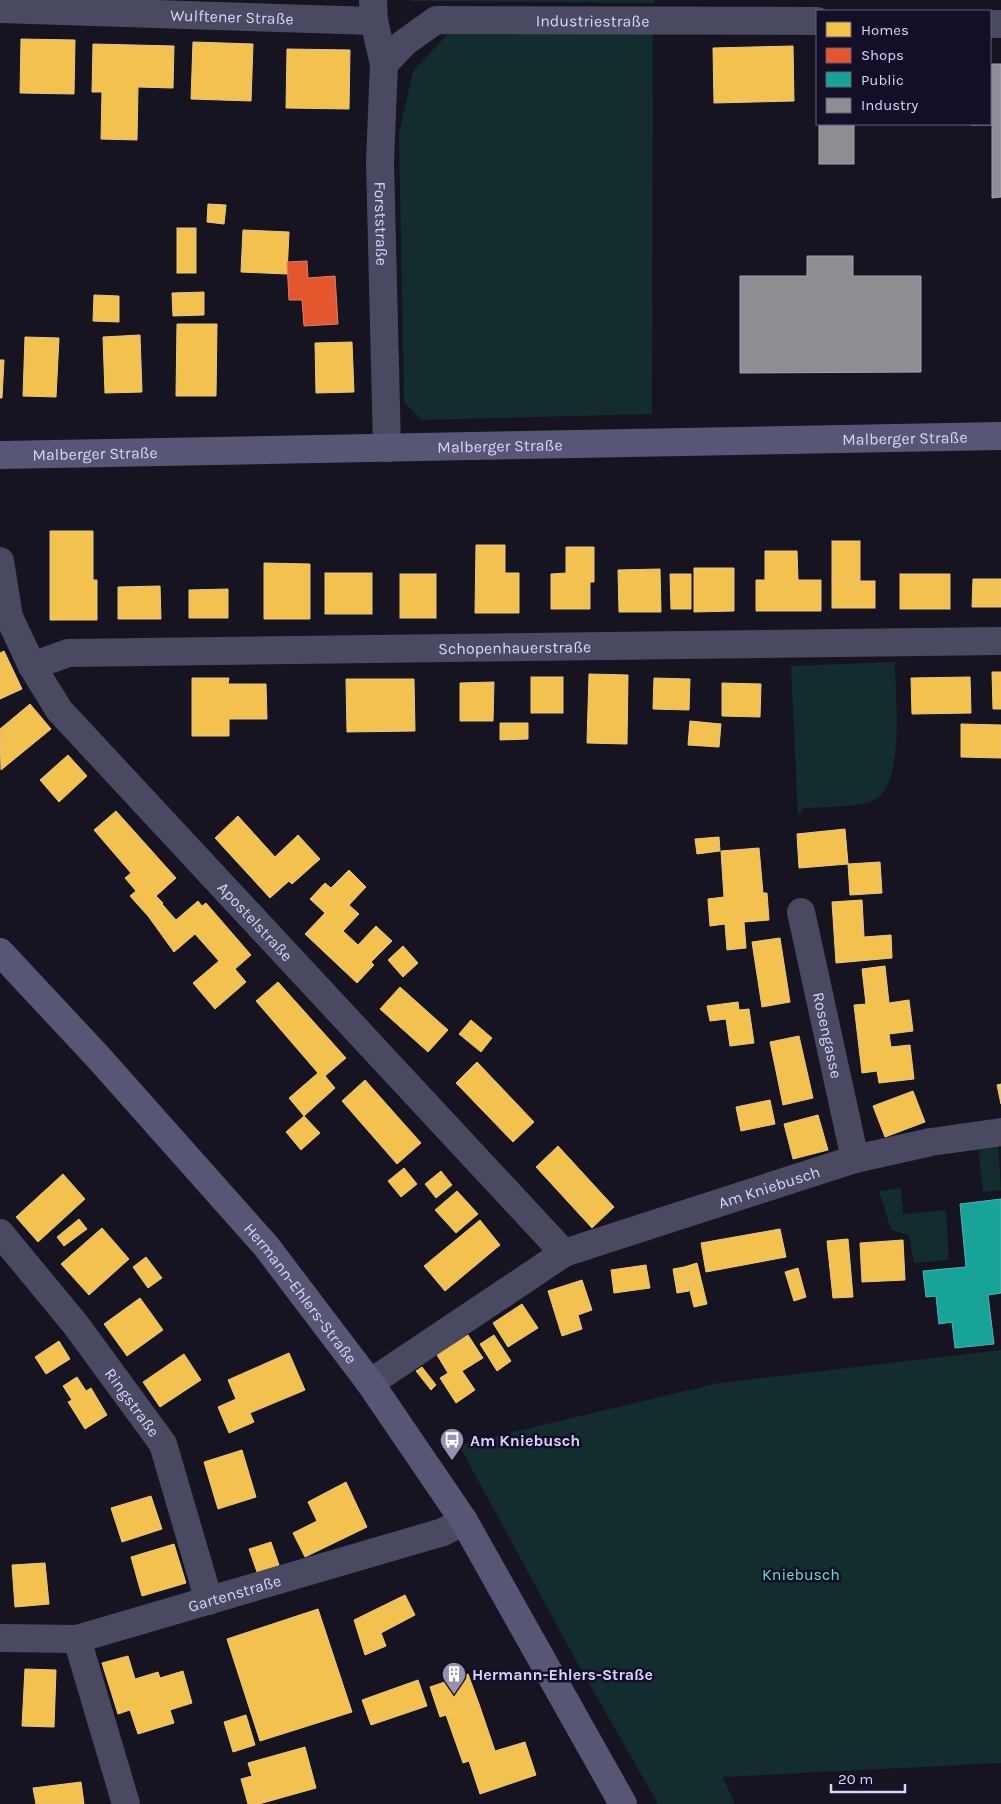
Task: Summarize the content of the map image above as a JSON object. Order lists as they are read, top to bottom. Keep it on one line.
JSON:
{"streets":{"street":["Wulftener Straße","Industriestraße","Forststraße","Malberger Straße","Schopenhauerstraße","Apostelstraße","Rosengasse","Am Kniebusch","Hermann-Ehlers-Straße","Ringstraße","Gartenstraße"]},"crossings":[["Wulftener Straße","Forststraße"],["Industriestraße","Forststraße"],["Forststraße","Malberger Straße"],["Schopenhauerstraße","Apostelstraße"],["Apostelstraße","Am Kniebusch"],["Rosengasse","Am Kniebusch"],["Am Kniebusch","Hermann-Ehlers-Straße"],["Hermann-Ehlers-Straße","Gartenstraße"],["Ringstraße","Gartenstraße"]],"parks":["Kniebusch"],"places":{"bus stop":["Am Kniebusch"],"building":["Hermann-Ehlers-Straße"]},"legend":["Homes","Shops","Public","Industry"],"scale_bar":"20 m"}
